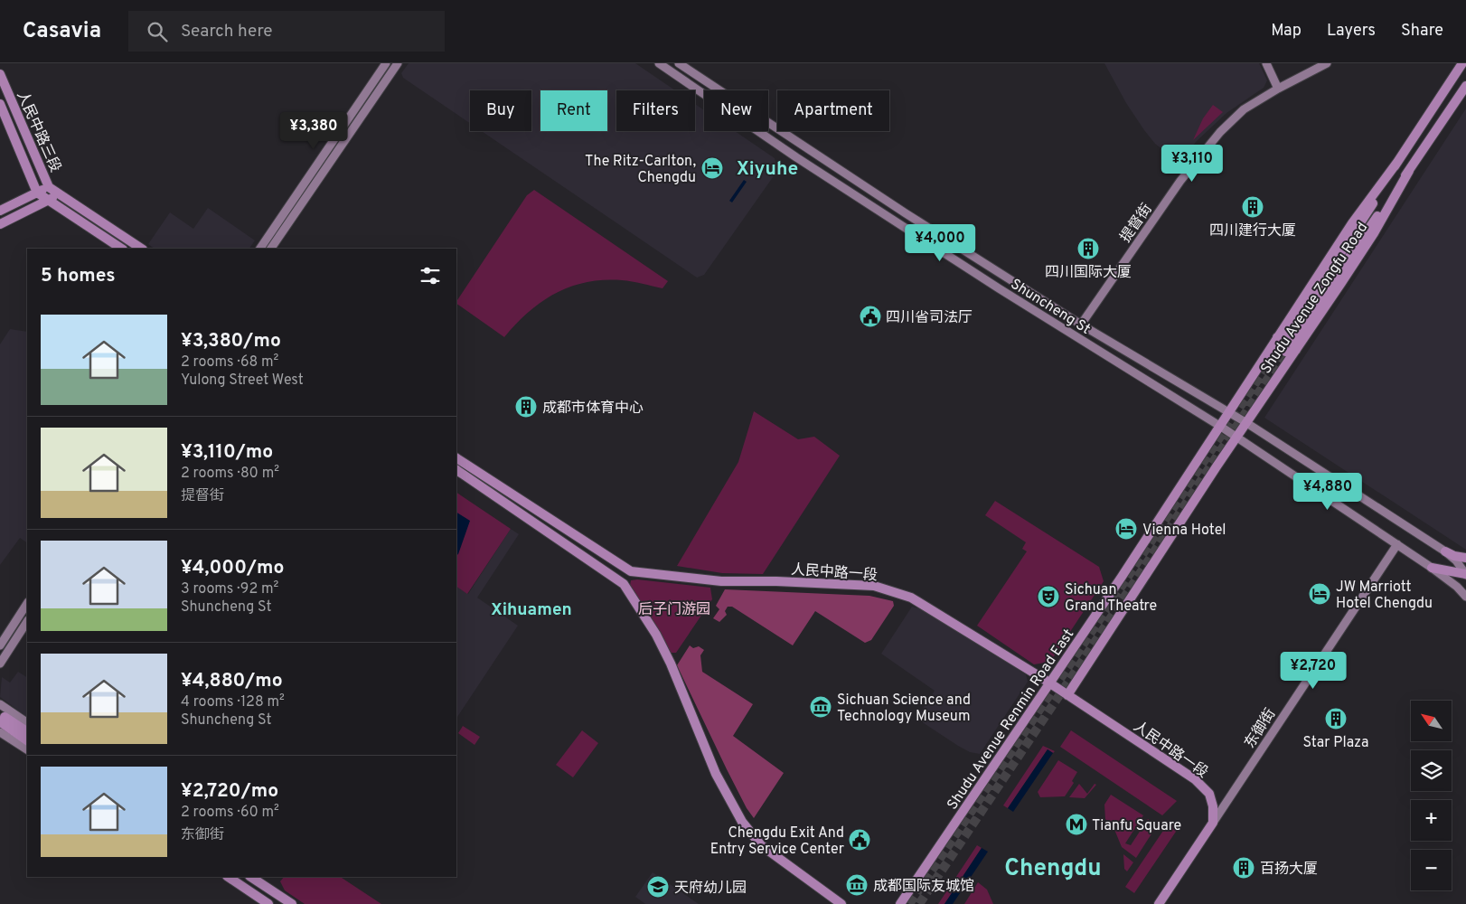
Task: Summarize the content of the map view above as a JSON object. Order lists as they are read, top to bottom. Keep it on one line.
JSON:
{"streets":{"main road":["人民中路三段","提督街","Shudu Avenue Zongfu Road","Shuncheng St","人民中路一段","Shudu Avenue Renmin Road East","东御街"]},"crossings":[["提督街","Shuncheng St"],["Shudu Avenue Zongfu Road","Shuncheng St"],["Shudu Avenue Zongfu Road","Shudu Avenue Renmin Road East"],["Shuncheng St","Shudu Avenue Renmin Road East"],["Shuncheng St","东御街"],["人民中路一段","Shudu Avenue Renmin Road East"],["人民中路一段","东御街"]],"districts":["Xiyuhe","Xihuamen","Chengdu"],"parks":["后子门游园"],"places":{"hotel":["The Ritz-Carlton, Chengdu","Vienna Hotel","JW Marriott Hotel Chengdu"],"building":["四川建行大厦","四川国际大厦","成都市体育中心","Star Plaza","百扬大厦"],"public building":["四川省司法厅","Chengdu Exit And Entry Service Center"],"theatre":["Sichuan Grand Theatre"],"museum":["Sichuan Science and Technology Museum","成都国际友城馆"],"metro station":["Tianfu Square"],"school or university":["天府幼儿园"]},"north":"top left","page":{"header":"Casavia","search":"Search here","nav":["Map","Layers","Share"],"chip":["Buy","Rent","Filters","New","Apartment"],"price":["¥3,380","¥3,110","¥4,000","¥4,880","¥2,720"],"heading":"5 homes","list":[{"name":"¥3,380/mo","note":"2 rooms · 68 m² · Yulong Street West"},{"name":"¥3,110/mo","note":"2 rooms · 80 m² · 提督街"},{"name":"¥4,000/mo","note":"3 rooms · 92 m² · Shuncheng St"},{"name":"¥4,880/mo","note":"4 rooms · 128 m² · Shuncheng St"},{"name":"¥2,720/mo","note":"2 rooms · 60 m² · 东御街"}],"map_buttons":["+","−"]}}
